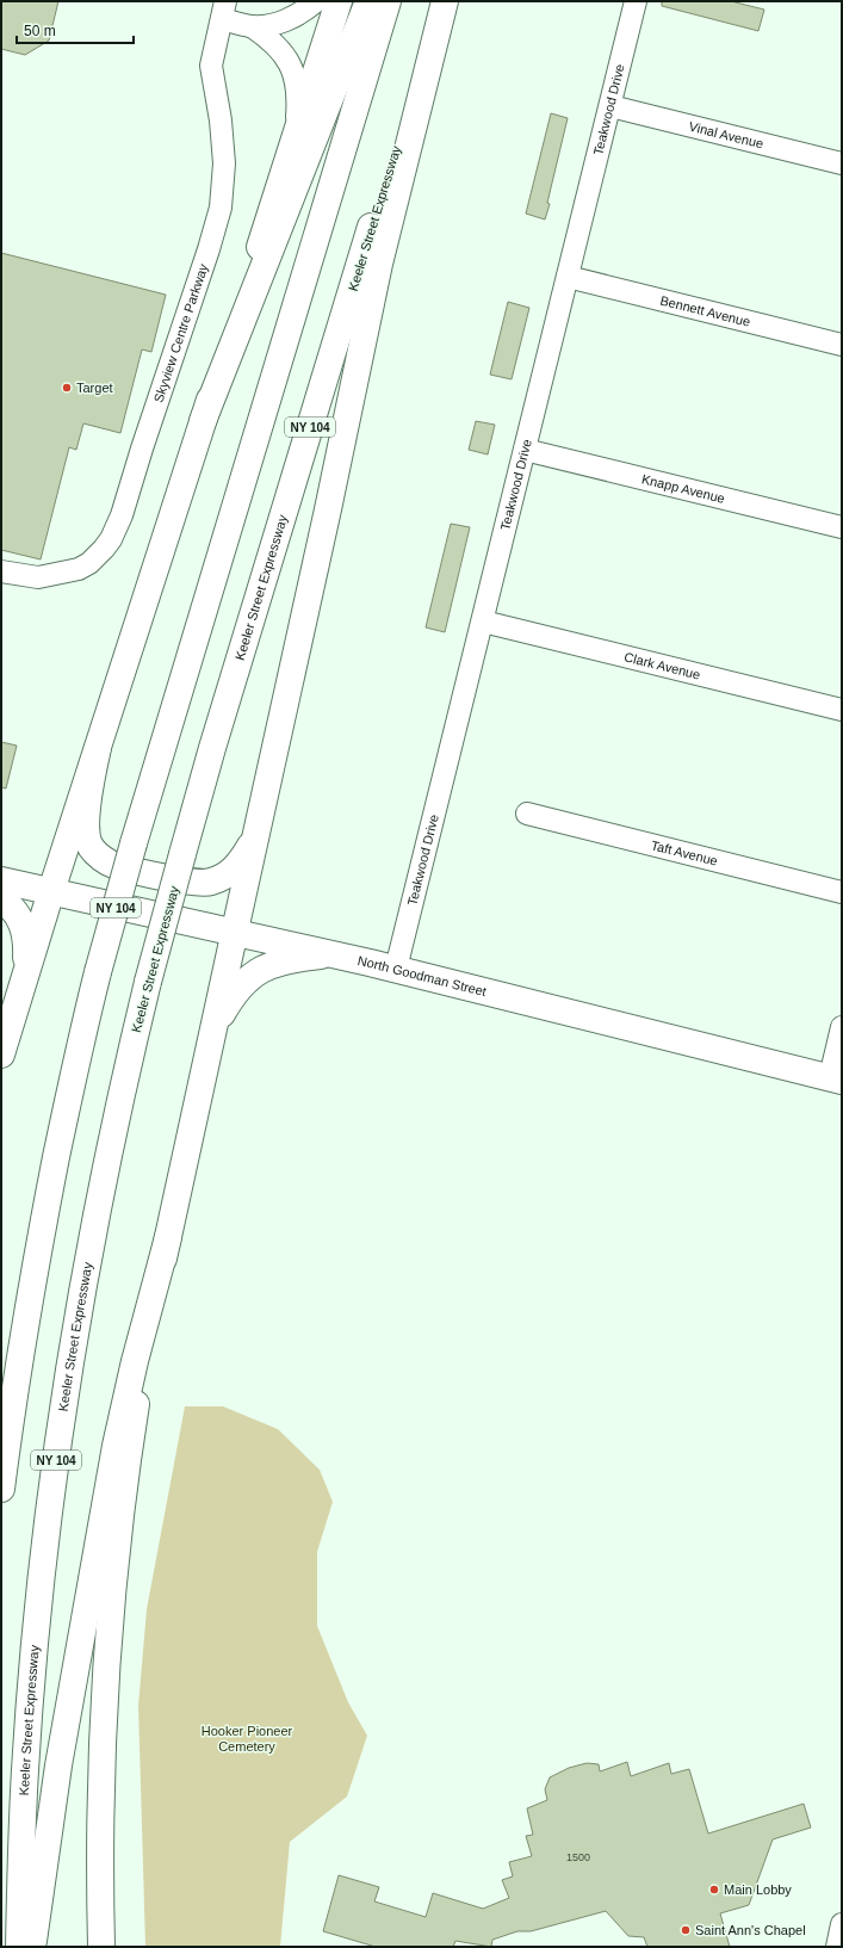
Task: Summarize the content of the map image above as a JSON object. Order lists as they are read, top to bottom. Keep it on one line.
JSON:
{"streets":{"main road":["Keeler Street Expressway","NY 104","North Goodman Street"],"street":["Teakwood Drive","Vinal Avenue","Bennett Avenue","Skyview Centre Parkway","Knapp Avenue","Clark Avenue","Taft Avenue"]},"crossings":[["Teakwood Drive","Vinal Avenue"],["Teakwood Drive","Bennett Avenue"],["Teakwood Drive","Knapp Avenue"],["Teakwood Drive","Clark Avenue"],["Teakwood Drive","North Goodman Street"]],"parks":["Hooker Pioneer Cemetery"],"places":["Target","Main Lobby","Saint Ann's Chapel"],"house_numbers":["1500"],"scale_bar":"50 m"}
